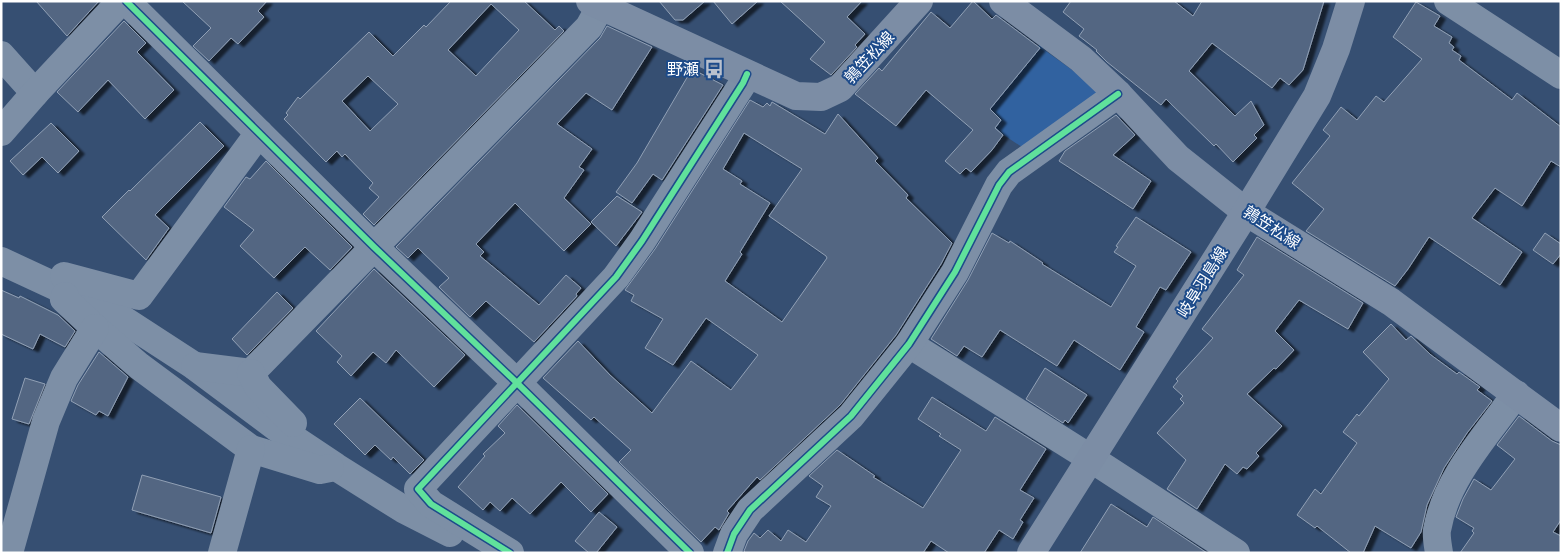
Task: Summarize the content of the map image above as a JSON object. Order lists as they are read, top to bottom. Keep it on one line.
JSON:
{"streets":{"main road":["鶉笠松線","岐阜羽島線"]},"crossings":[["鶉笠松線","岐阜羽島線"]],"places":{"bus stop":["野瀬"]}}
